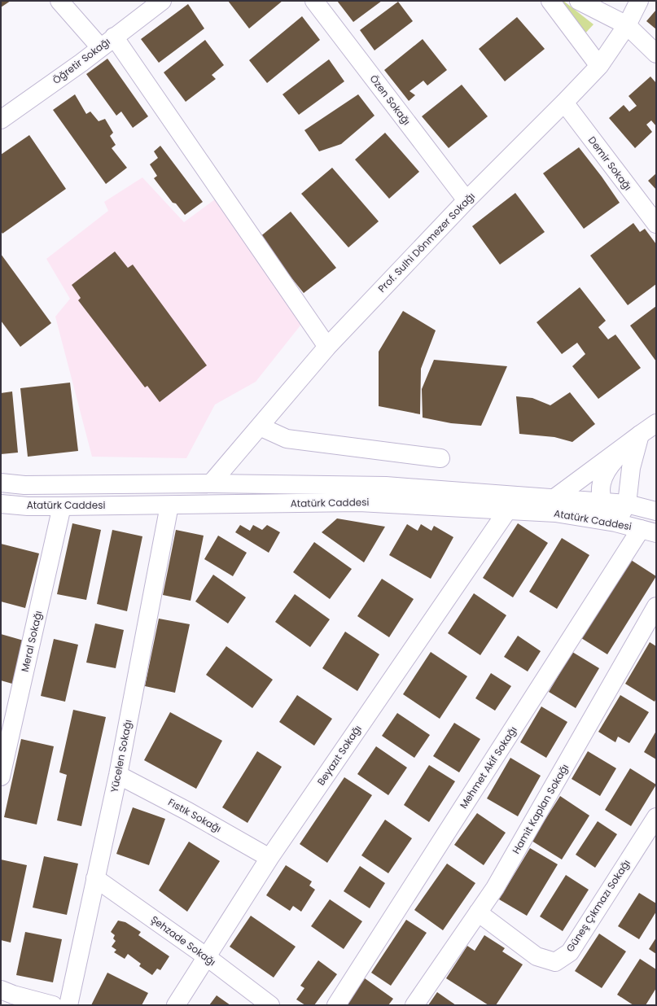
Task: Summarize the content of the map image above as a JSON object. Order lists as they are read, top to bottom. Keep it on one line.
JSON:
{"streets":{"street":["Öğretir Sokağı","Özen Sokağı","Demir Sokağı","Prof. Sulhi Dönmezer Sokağı","Atatürk Caddesi","Meral Sokağı","Beyazıt Sokağı","Yücelen Sokağı","Mehmet Akif Sokağı","Hamit Kaplan Sokağı","Fıstık Sokağı","Güneş Çıkmazı Sokağı","Şehzade Sokağı"]},"crossings":[["Özen Sokağı","Prof. Sulhi Dönmezer Sokağı"],["Demir Sokağı","Prof. Sulhi Dönmezer Sokağı"],["Prof. Sulhi Dönmezer Sokağı","Atatürk Caddesi"],["Atatürk Caddesi","Meral Sokağı"],["Atatürk Caddesi","Beyazıt Sokağı"],["Atatürk Caddesi","Yücelen Sokağı"],["Atatürk Caddesi","Mehmet Akif Sokağı"],["Beyazıt Sokağı","Fıstık Sokağı"],["Beyazıt Sokağı","Şehzade Sokağı"],["Yücelen Sokağı","Fıstık Sokağı"],["Yücelen Sokağı","Şehzade Sokağı"],["Hamit Kaplan Sokağı","Güneş Çıkmazı Sokağı"]]}
